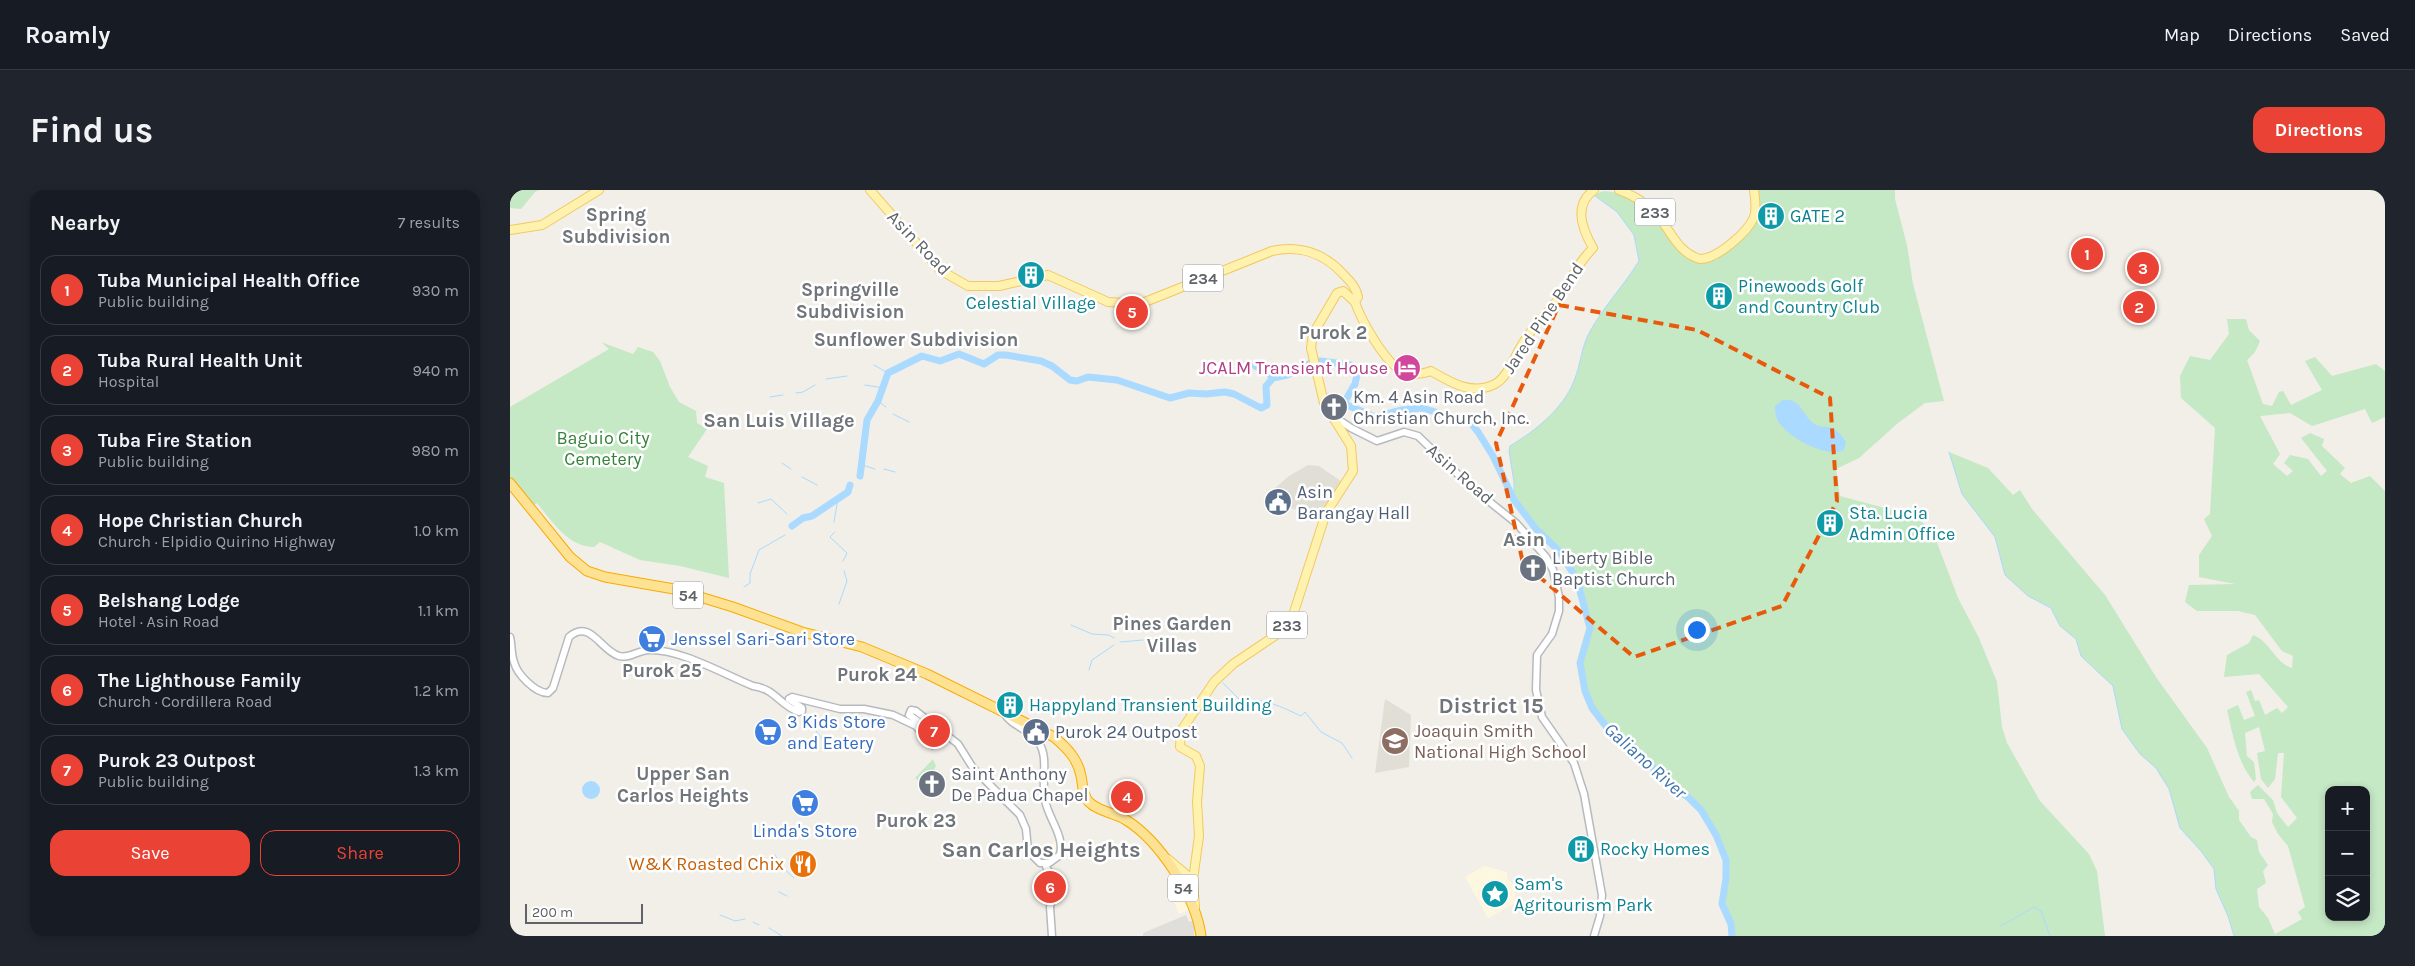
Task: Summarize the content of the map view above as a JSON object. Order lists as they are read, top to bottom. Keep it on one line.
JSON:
{"streets":{"highway":["54"],"main road":["233","Asin Road","234","Jared Pine Bend"]},"crossings":[["233","Asin Road"],["233","Jared Pine Bend"],["233","54"],["Asin Road","Jared Pine Bend"]],"districts":["Spring Subdivision","Springville Subdivision","Purok 2","Sunflower Subdivision","San Luis Village","Asin","Pines Garden Villas","Purok 25","Purok 24","District 15","Upper San Carlos Heights","Purok 23","San Carlos Heights"],"water":["Galiano River"],"parks":["Baguio City Cemetery"],"places":{"building":["GATE 2","Celestial Village","Pinewoods Golf and Country Club","Sta. Lucia Admin Office","Happyland Transient Building","Rocky Homes"],"hotel":["JCALM Transient House"],"church":["Km. 4 Asin Road Christian Church, Inc.","Liberty Bible Baptist Church","Saint Anthony De Padua Chapel"],"public building":["Asin Barangay Hall","Purok 24 Outpost"],"supermarket":["Jenssel Sari-Sari Store","3 Kids Store and Eatery","Linda's Store"],"school or university":["Joaquin Smith National High School"],"restaurant":["W&K Roasted Chix"],"place":["Sam's Agritourism Park"]},"scale_bar":"200 m","page":{"header":"Roamly","nav":["Map","Directions","Saved"],"buttons":["Directions",["Save","Share"]],"title":"Find us","heading":["Nearby","7 results"],"pins":["1","3","2","5","7","4","6"],"list":[{"mark":"1","name":"Tuba Municipal Health Office","note":"Public building","value":"930 m"},{"mark":"2","name":"Tuba Rural Health Unit","note":"Hospital","value":"940 m"},{"mark":"3","name":"Tuba Fire Station","note":"Public building","value":"980 m"},{"mark":"4","name":"Hope Christian Church","note":"Church · Elpidio Quirino Highway","value":"1.0 km"},{"mark":"5","name":"Belshang Lodge","note":"Hotel · Asin Road","value":"1.1 km"},{"mark":"6","name":"The Lighthouse Family","note":"Church · Cordillera Road","value":"1.2 km"},{"mark":"7","name":"Purok 23 Outpost","note":"Public building","value":"1.3 km"}],"map_buttons":["+","−"],"scale":"200 m"}}
